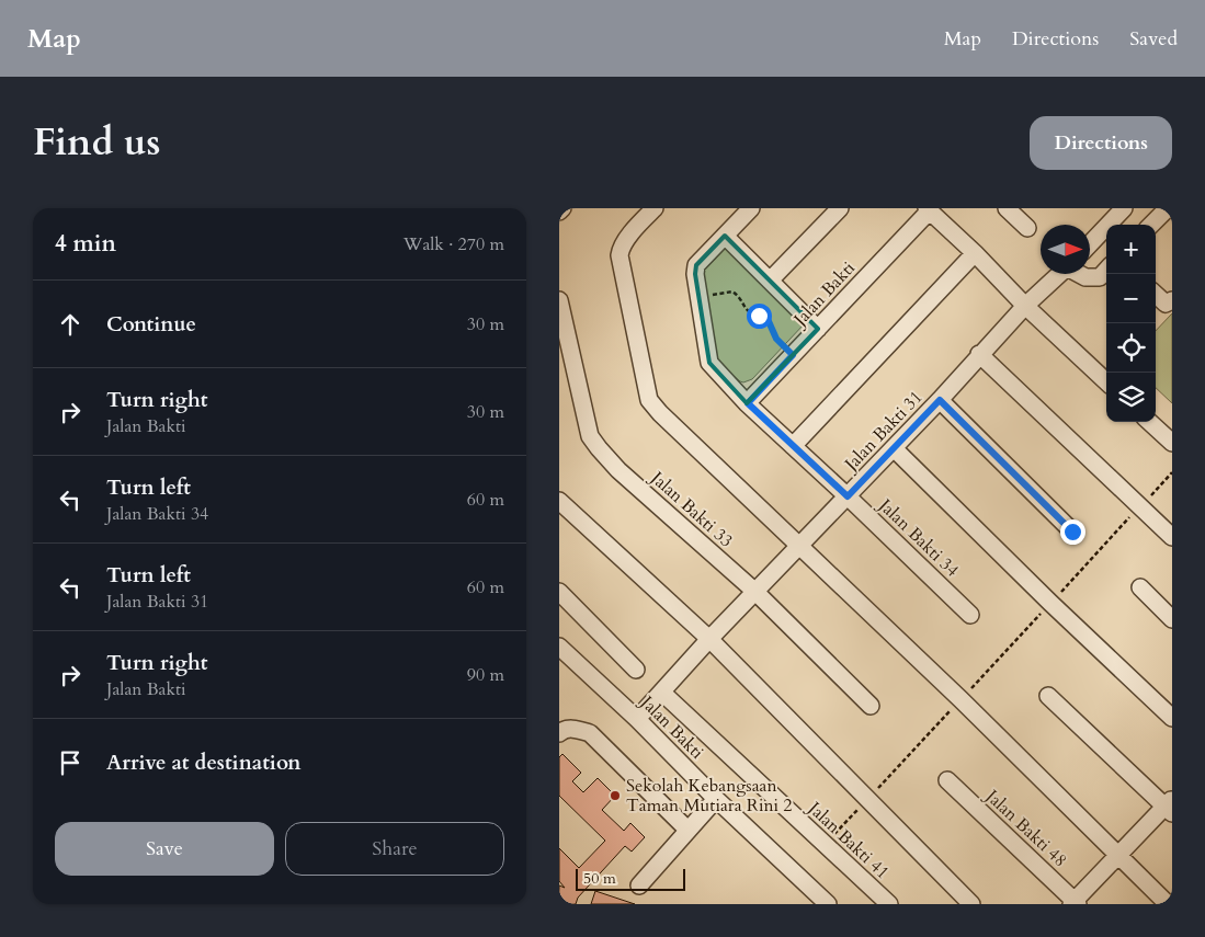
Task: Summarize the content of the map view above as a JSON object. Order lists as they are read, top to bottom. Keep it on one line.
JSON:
{"streets":{"street":["Jalan Bakti","Jalan Bakti 31","Jalan Bakti 33","Jalan Bakti 34","Jalan Bakti 48","Jalan Bakti 41"]},"crossings":[["Jalan Bakti","Jalan Bakti 31"],["Jalan Bakti","Jalan Bakti 34"],["Jalan Bakti 31","Jalan Bakti 33"],["Jalan Bakti 31","Jalan Bakti 34"],["Jalan Bakti 31","Jalan Bakti 41"]],"places":["Sekolah Kebangsaan Taman Mutiara Rini 2"],"scale_bar":"50 m","north":"right","page":{"header":"Map","nav":["Map","Directions","Saved"],"title":"Find us","buttons":["Directions",["Save","Share"]],"heading":["4 min","Walk · 270 m"],"map_buttons":["+","−"],"list":[["Continue","30 m"],["Turn right","Jalan Bakti","30 m"],["Turn left","Jalan Bakti 34","60 m"],["Turn left","Jalan Bakti 31","60 m"],["Turn right","Jalan Bakti","90 m"],"Arrive at destination"],"scale":"50 m"}}
